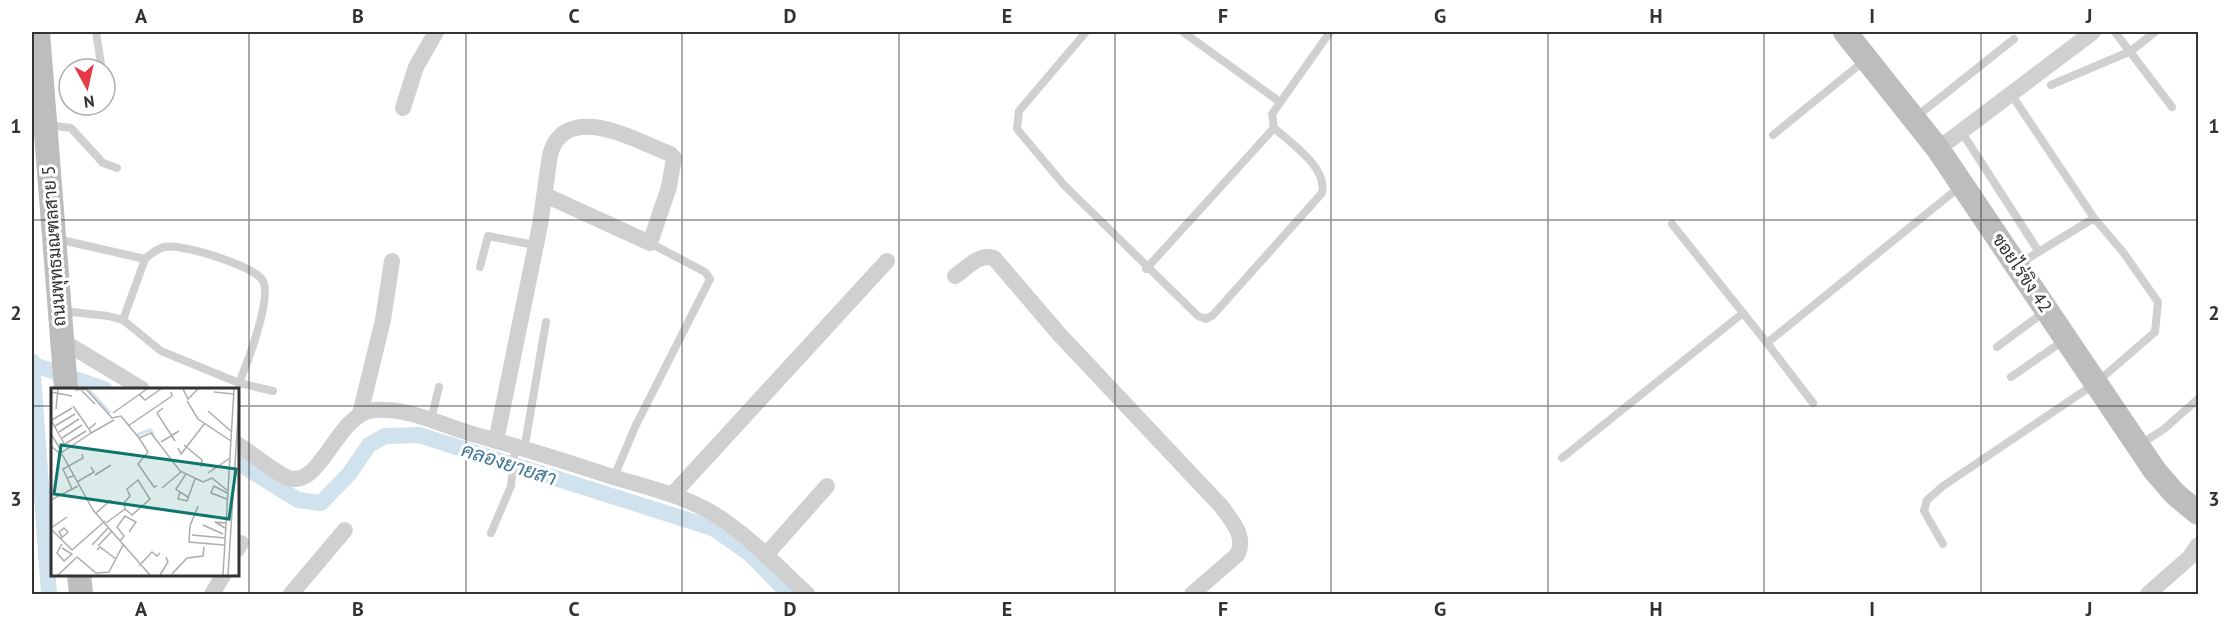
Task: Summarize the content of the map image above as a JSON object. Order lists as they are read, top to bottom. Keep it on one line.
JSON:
{"streets":{"street":["ถนนพุทธมณฑลสาย 5","ซอยไร่ขิง 42"]},"water":["คลองยายสา"],"north":"bottom","grid":{"columns":["A","B","C","D","E","F","G","H","I","J"],"rows":["1","2","3"]}}
